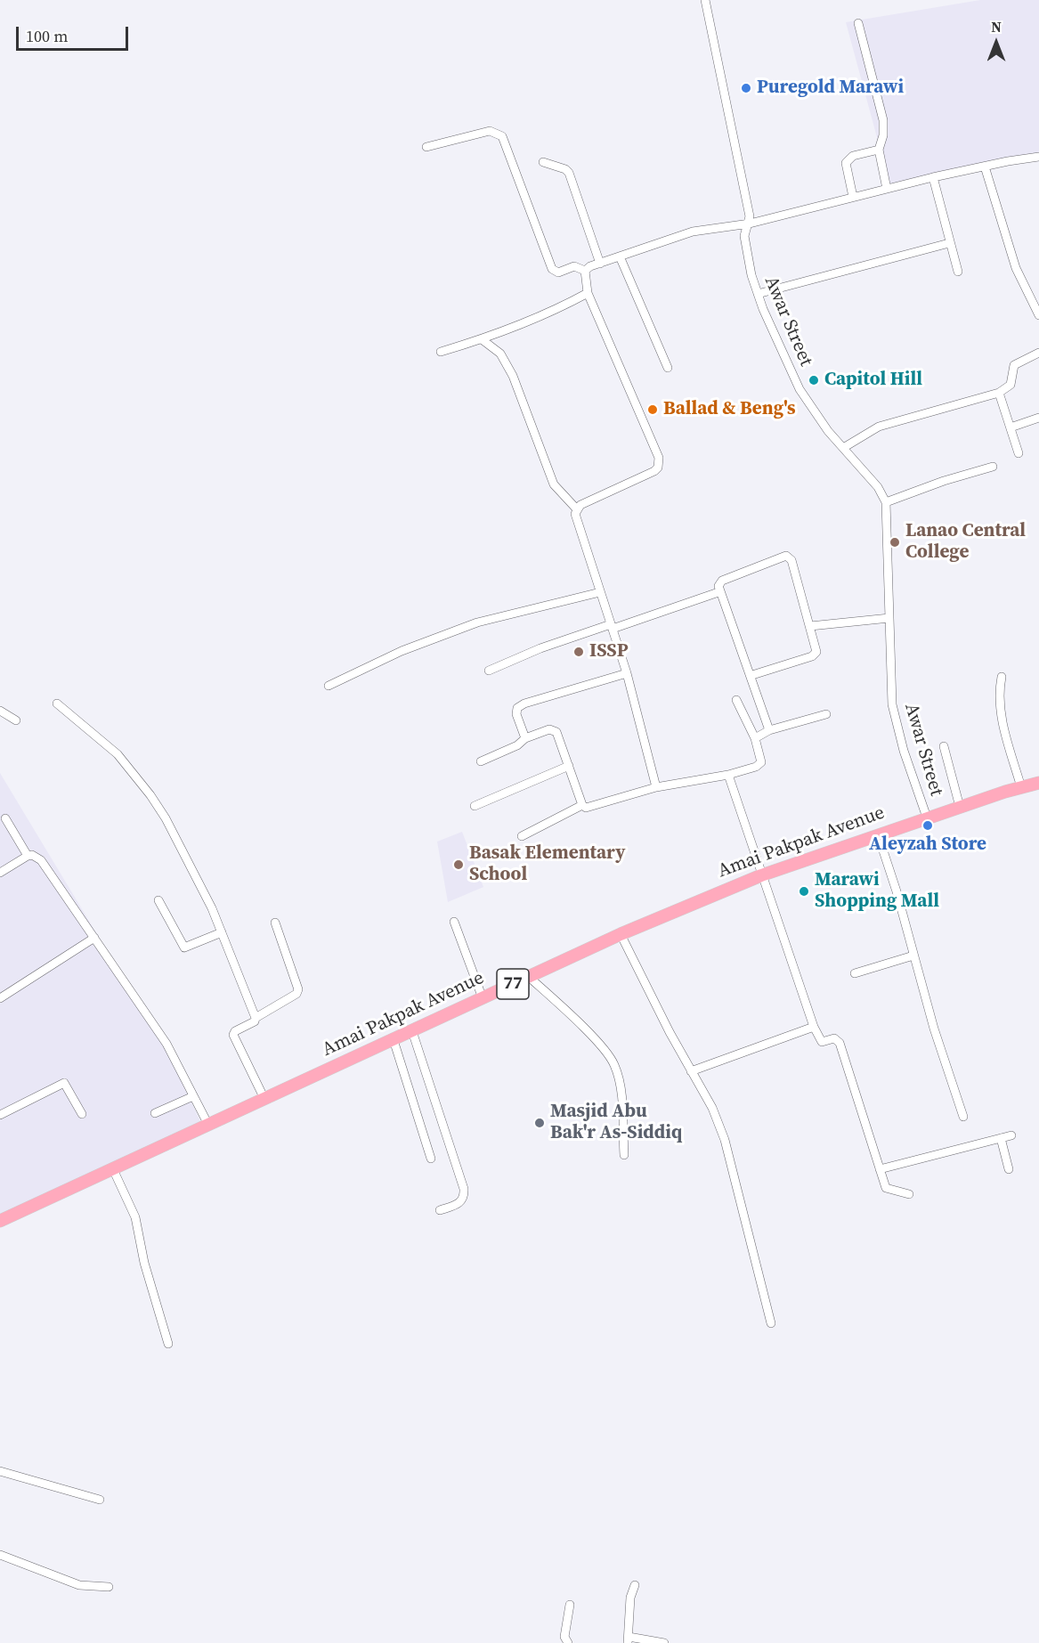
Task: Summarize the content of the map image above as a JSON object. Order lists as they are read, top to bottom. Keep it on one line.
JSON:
{"streets":{"highway":["Amai Pakpak Avenue","77"],"street":["Awar Street"]},"crossings":[["Awar Street","Amai Pakpak Avenue"]],"places":["Puregold Marawi","Capitol Hill","Ballad & Beng's","Lanao Central College","ISSP","Aleyzah Store","Basak Elementary School","Marawi Shopping Mall","Masjid Abu Bak'r As-Siddiq"],"scale_bar":"100 m","north":"top"}
